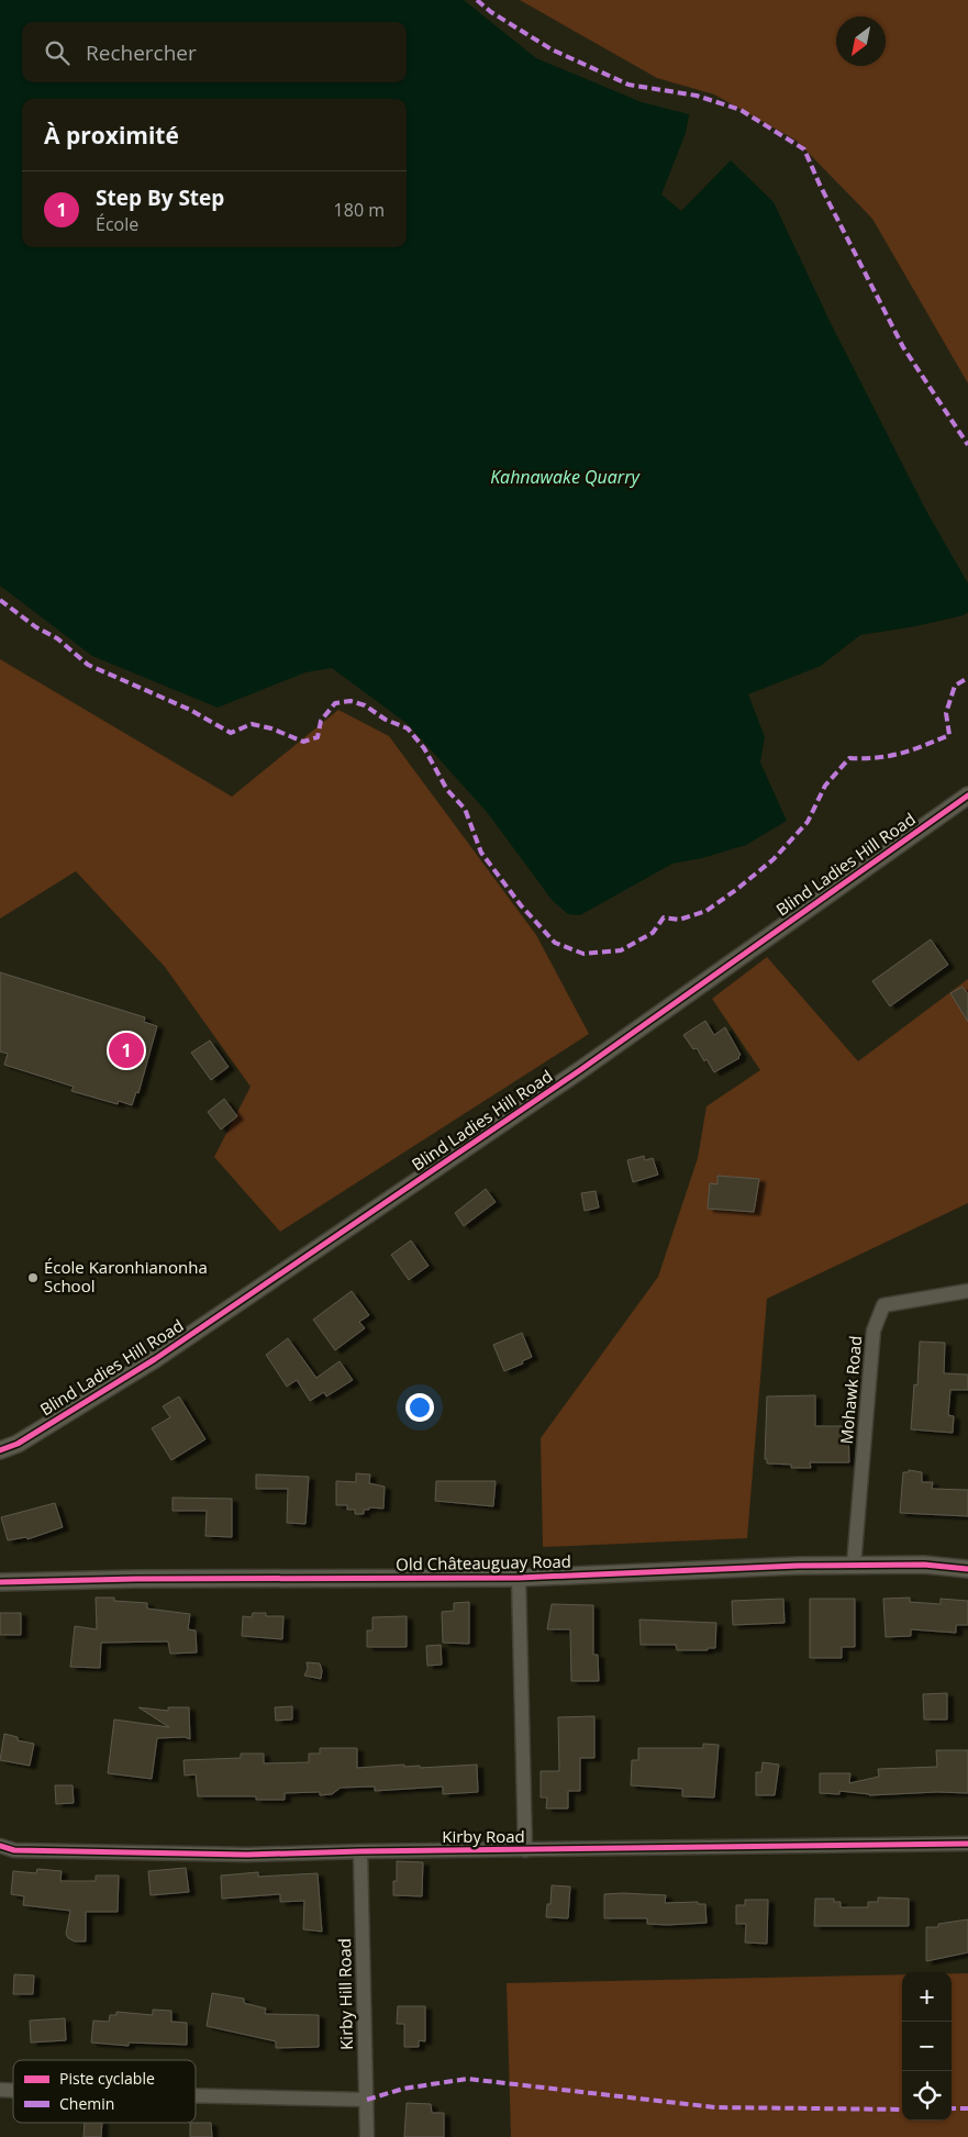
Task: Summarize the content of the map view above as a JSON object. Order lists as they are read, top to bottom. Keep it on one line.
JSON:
{"streets":{"street":["Blind Ladies Hill Road","Mohawk Road","Old Châteauguay Road","Kirby Road","Kirby Hill Road"]},"crossings":[["Mohawk Road","Old Châteauguay Road"],["Kirby Road","Kirby Hill Road"]],"water":["Kahnawake Quarry"],"places":["École Karonhianonha School"],"legend":["Piste cyclable","Chemin"],"north":"bottom left","page":{"search":"Rechercher","heading":"À proximité","list":[{"mark":"1","name":"Step By Step","note":"École","value":"180 m"}],"pins":"1","map_buttons":["+","−"]}}
